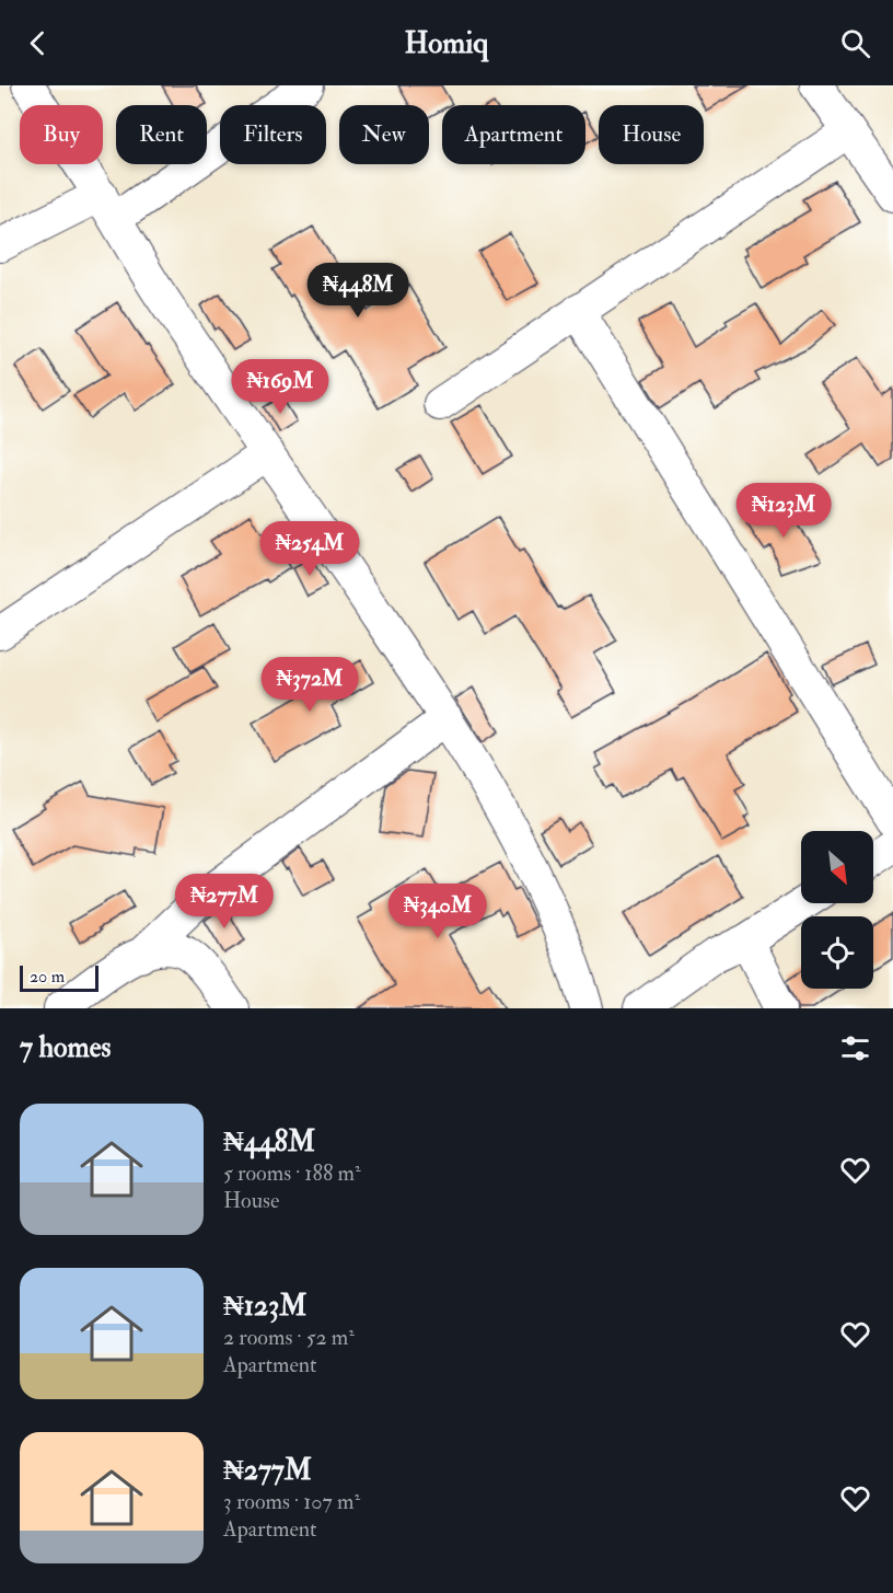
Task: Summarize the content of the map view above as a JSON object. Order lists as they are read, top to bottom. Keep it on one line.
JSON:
{"scale_bar":"20 m","north":"bottom right","page":{"header":"Homiq","chip":["Buy","Rent","Filters","New","Apartment","House"],"price":["₦448M","₦169M","₦123M","₦254M","₦372M","₦277M","₦340M"],"scale":"20 m","heading":"7 homes","list":[{"name":"₦448M","note":"5 rooms · 188 m² · House"},{"name":"₦123M","note":"2 rooms · 52 m² · Apartment"},{"name":"₦277M","note":"3 rooms · 107 m² · Apartment"}]}}
